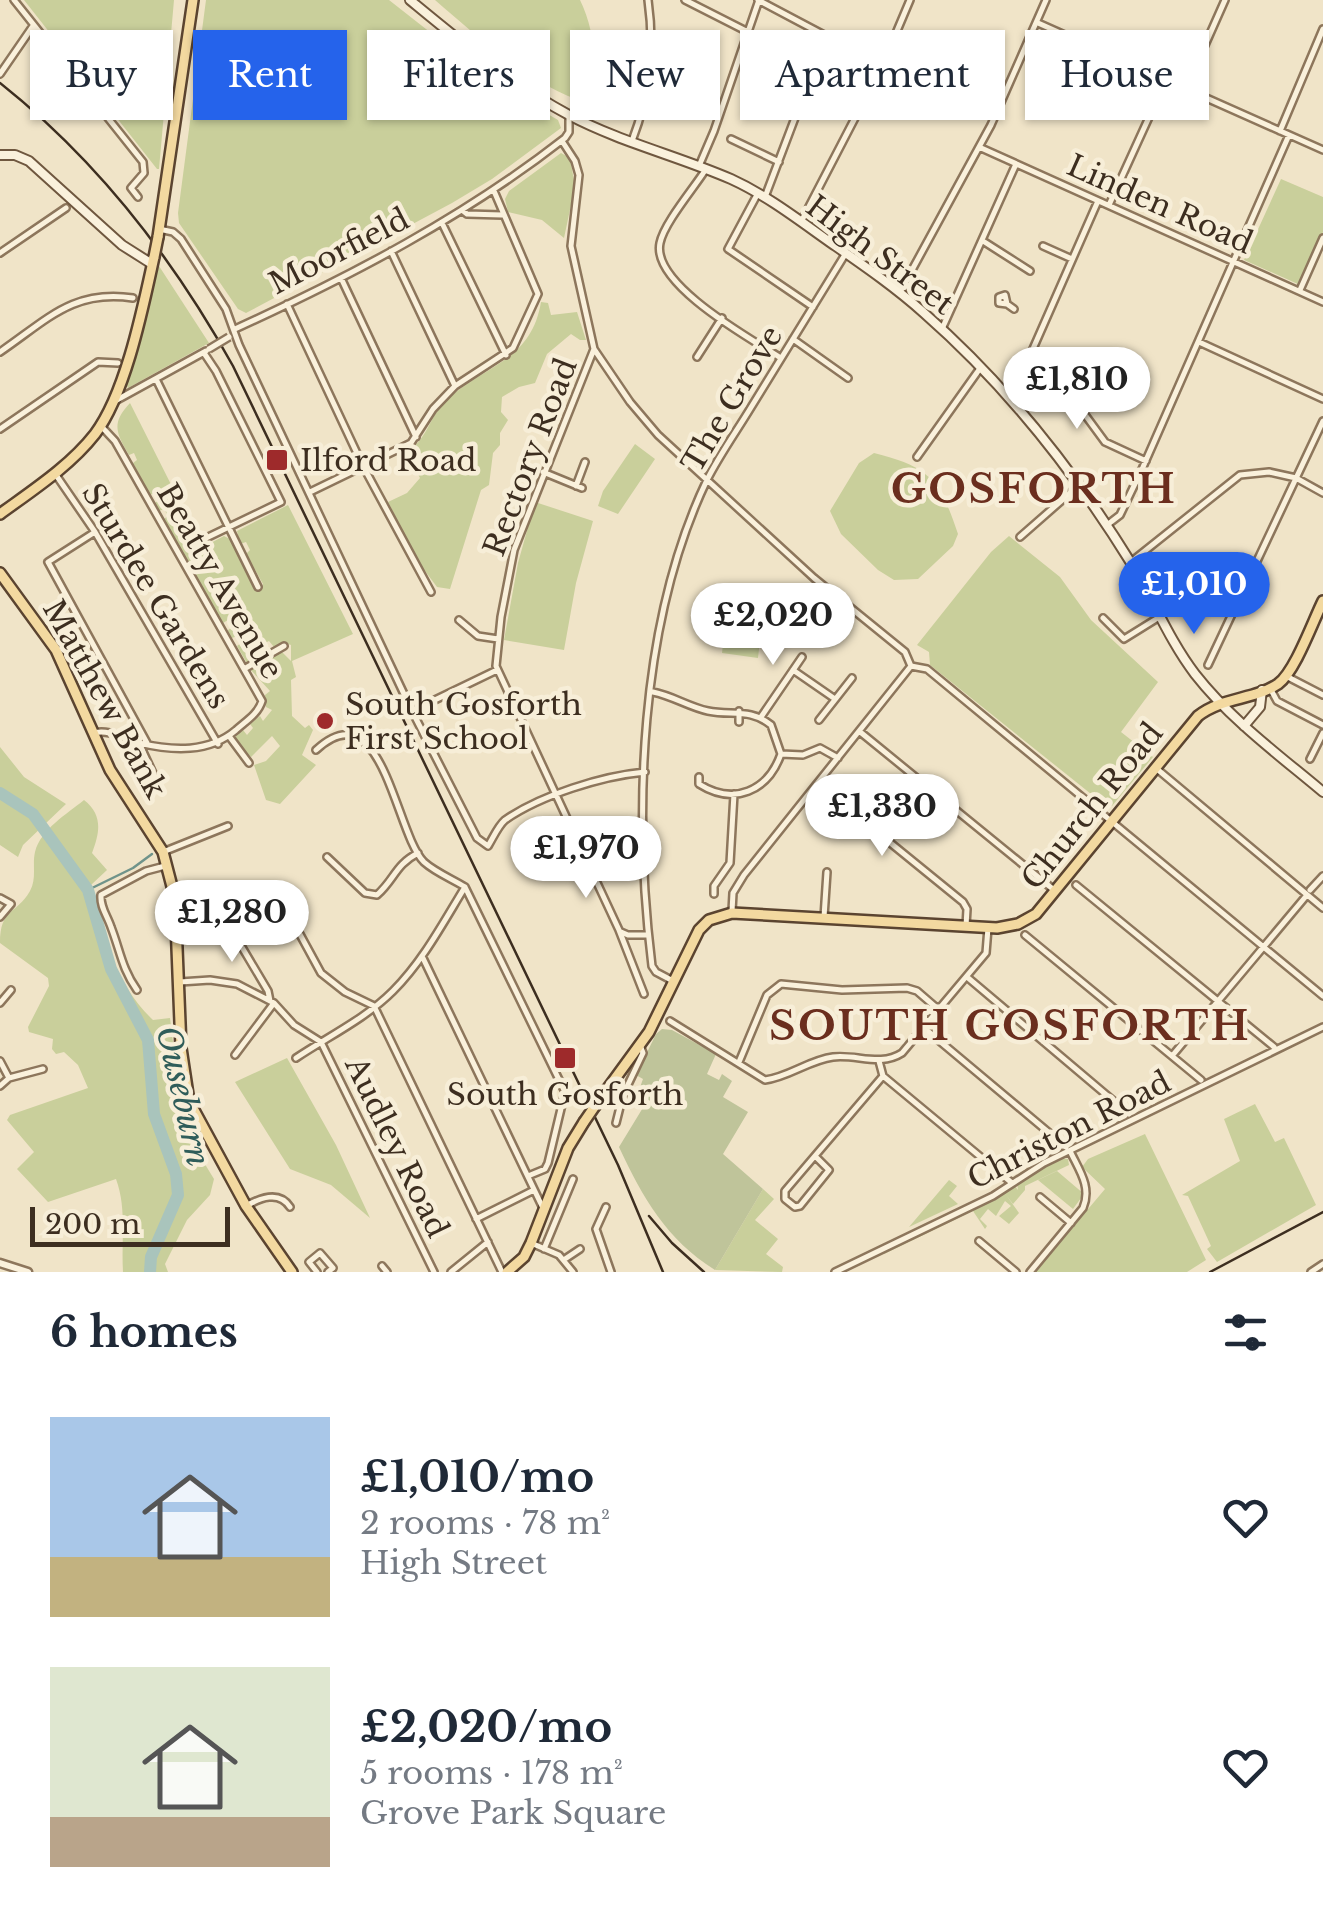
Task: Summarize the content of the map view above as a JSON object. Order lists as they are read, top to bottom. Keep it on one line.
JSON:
{"streets":{"main road":["High Street","Matthew Bank","Church Road"],"street":["Linden Road","Moorfield","The Grove","Rectory Road","Beatty Avenue","Sturdee Gardens","Christon Road","Audley Road"]},"crossings":[["High Street","The Grove"],["High Street","Church Road"],["Beatty Avenue","Sturdee Gardens"]],"districts":["GOSFORTH","SOUTH GOSFORTH"],"water":["Ouseburn"],"places":{"transit":["Ilford Road","South Gosforth"],"other":["South Gosforth First School"]},"scale_bar":"200 m","page":{"chip":["Buy","Rent","Filters","New","Apartment","House"],"price":["£1,810","£1,010","£2,020","£1,330","£1,970","£1,280"],"scale":"200 m","heading":"6 homes","list":[{"name":"£1,010/mo","note":"2 rooms · 78 m² · High Street"},{"name":"£2,020/mo","note":"5 rooms · 178 m² · Grove Park Square"}]}}
